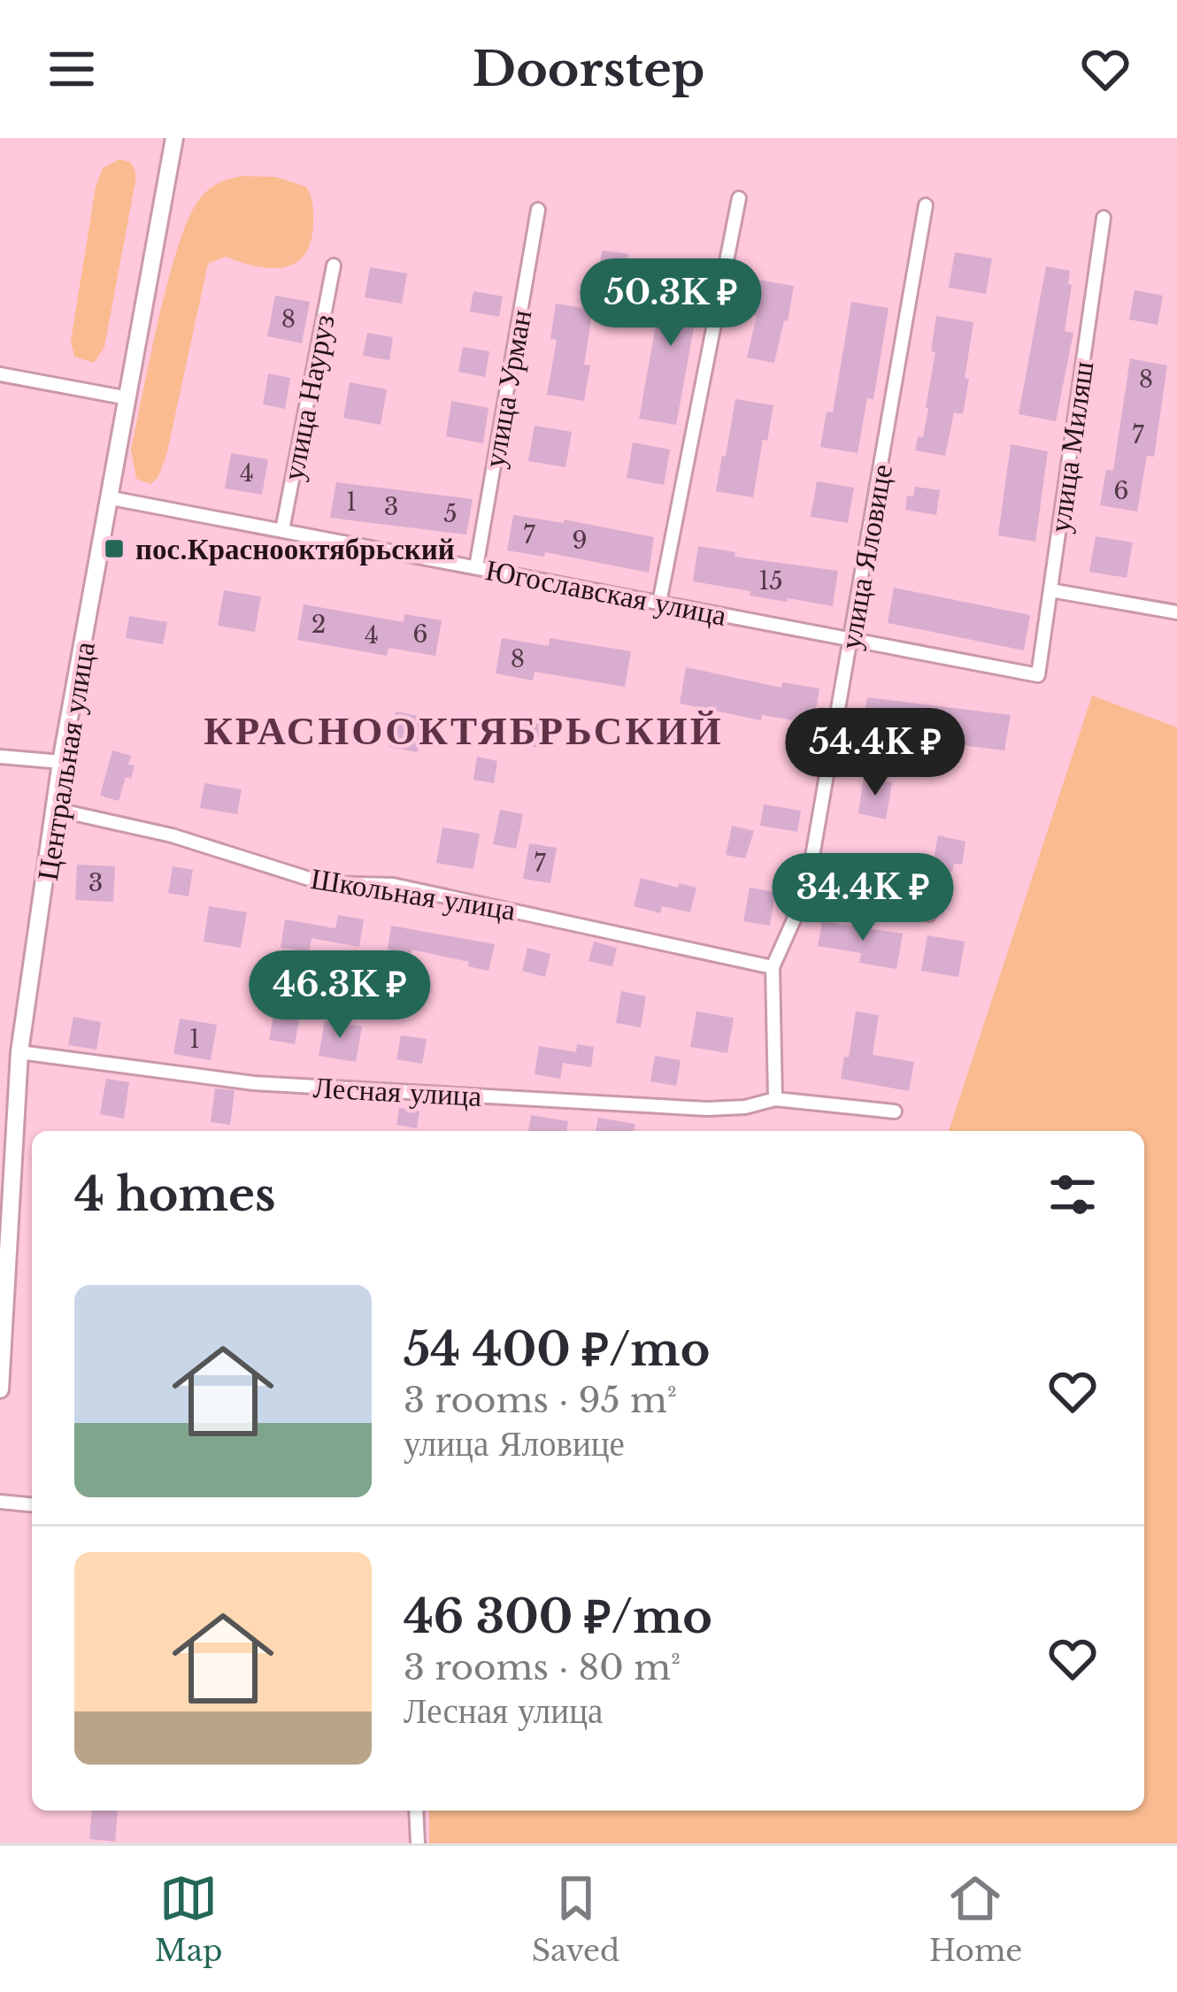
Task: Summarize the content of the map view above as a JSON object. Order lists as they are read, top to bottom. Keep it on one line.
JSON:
{"streets":{"street":["улица Урман","улица Науруз","улица Миляш","улица Яловице","Югославская улица","Центральная улица","Школьная улица","Лесная улица"]},"crossings":[["улица Урман","Югославская улица"],["улица Науруз","Югославская улица"],["улица Миляш","Югославская улица"],["улица Яловице","Югославская улица"],["улица Яловице","Школьная улица"],["улица Яловице","Лесная улица"],["Югославская улица","Центральная улица"],["Центральная улица","Школьная улица"],["Центральная улица","Лесная улица"]],"districts":["КРАСНООКТЯБРЬСКИЙ"],"places":{"transit":["пос.Краснооктябрьский"]},"house_numbers":["8","8","7","4","6","1","3","5","7","9","15","2","6","4","8","7","3","1"],"page":{"header":"Doorstep","price":["50.3K ₽","54.4K ₽","34.4K ₽","46.3K ₽"],"heading":"4 homes","list":[{"name":"54 400 ₽/mo","note":"3 rooms · 95 m² · улица Яловице"},{"name":"46 300 ₽/mo","note":"3 rooms · 80 m² · Лесная улица"}],"tabs":["Map","Saved","Home"]}}
